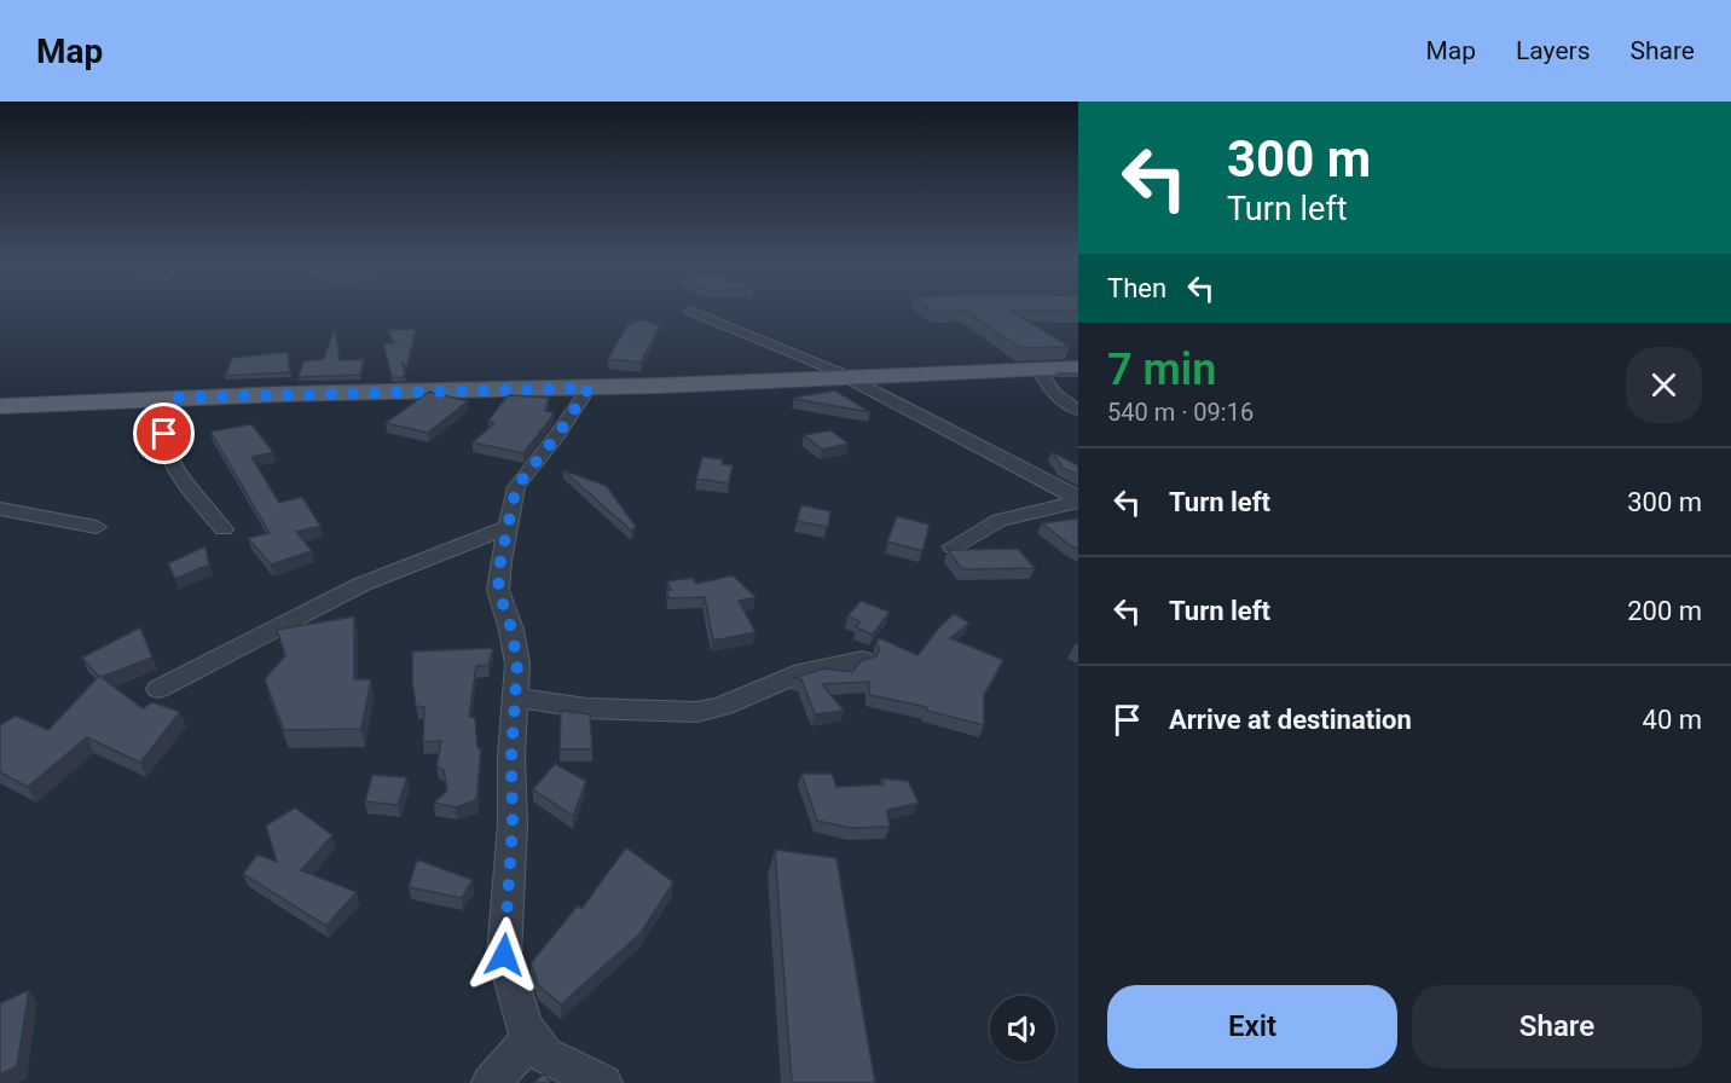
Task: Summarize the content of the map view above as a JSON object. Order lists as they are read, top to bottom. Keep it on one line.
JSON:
{"page":{"header":"Map","nav":["Map","Layers","Share"],"turn":["300 m","Turn left"],"then":"Then","heading":["7 min","540 m · 09:16"],"list":[{"name":"Turn left","value":"300 m"},{"name":"Turn left","value":"200 m"},{"name":"Arrive at destination","value":"40 m"}],"buttons":["Exit","Share"]}}
